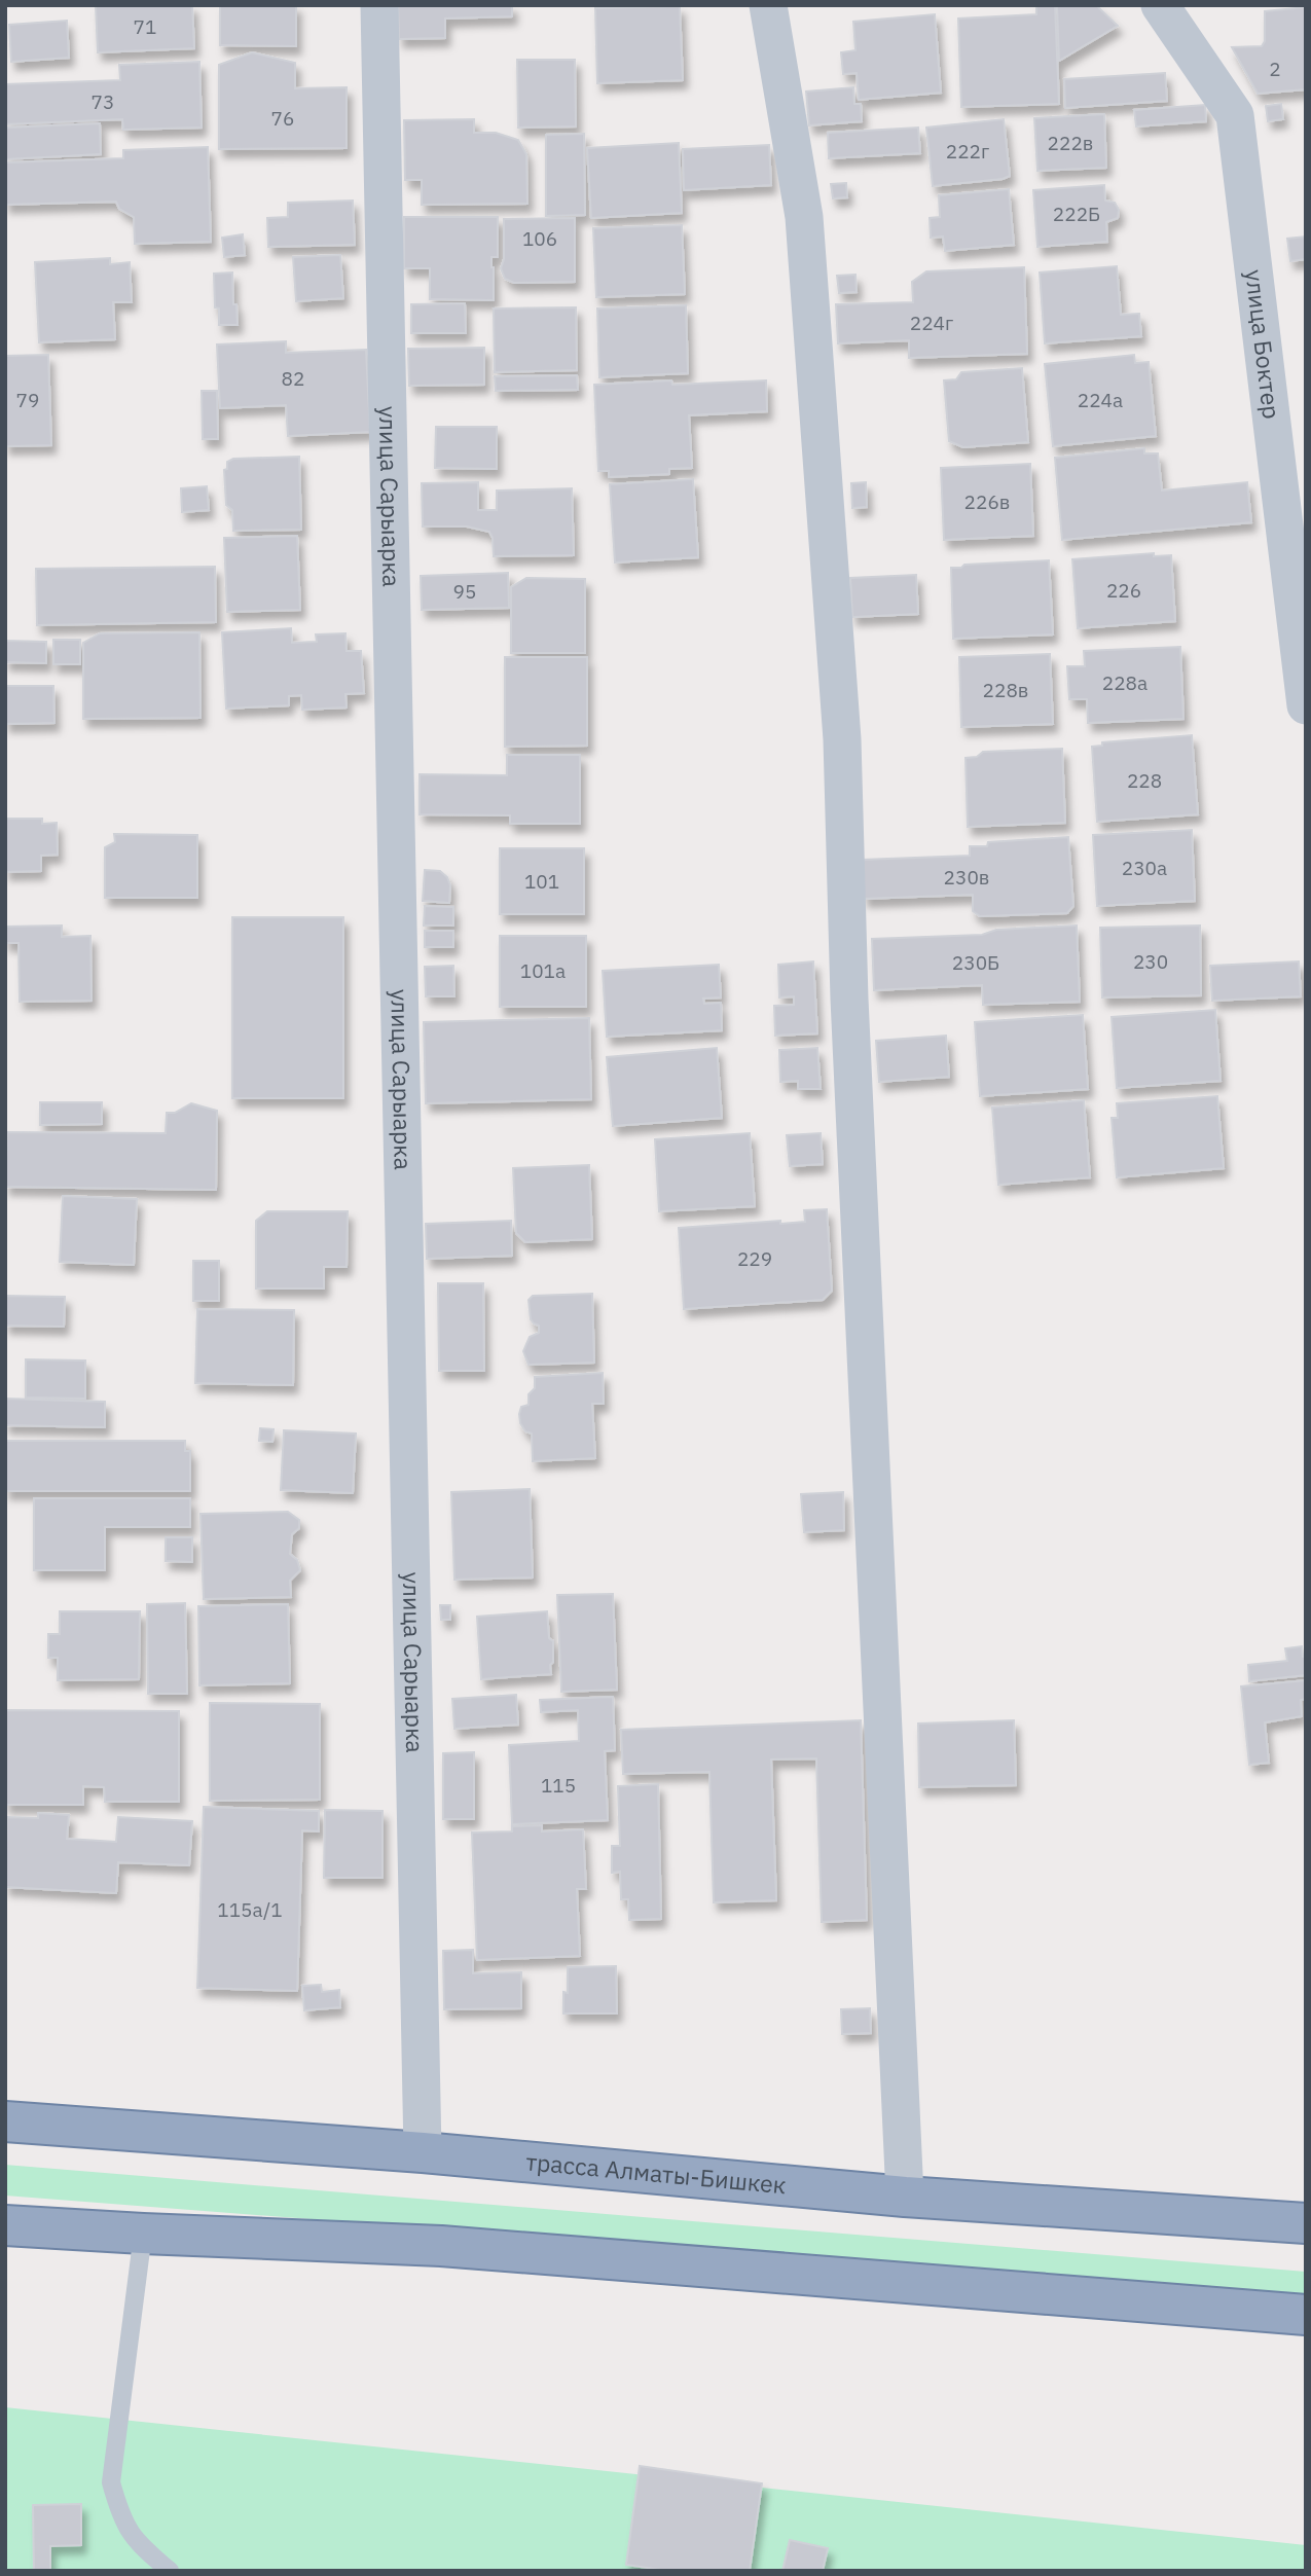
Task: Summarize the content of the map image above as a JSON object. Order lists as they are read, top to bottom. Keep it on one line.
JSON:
{"streets":{"highway":["трасса Алматы-Бишкек"],"street":["улица Боктер","улица Сарыарка"]},"crossings":[["улица Сарыарка","трасса Алматы-Бишкек"]],"house_numbers":["71","2","73","76","222в","222г","222Б","106","224г","82","79","224а","226в","226","95","228а","228в","228","230а","230в","101","230","230Б","101а","229","115","115а/1"]}
